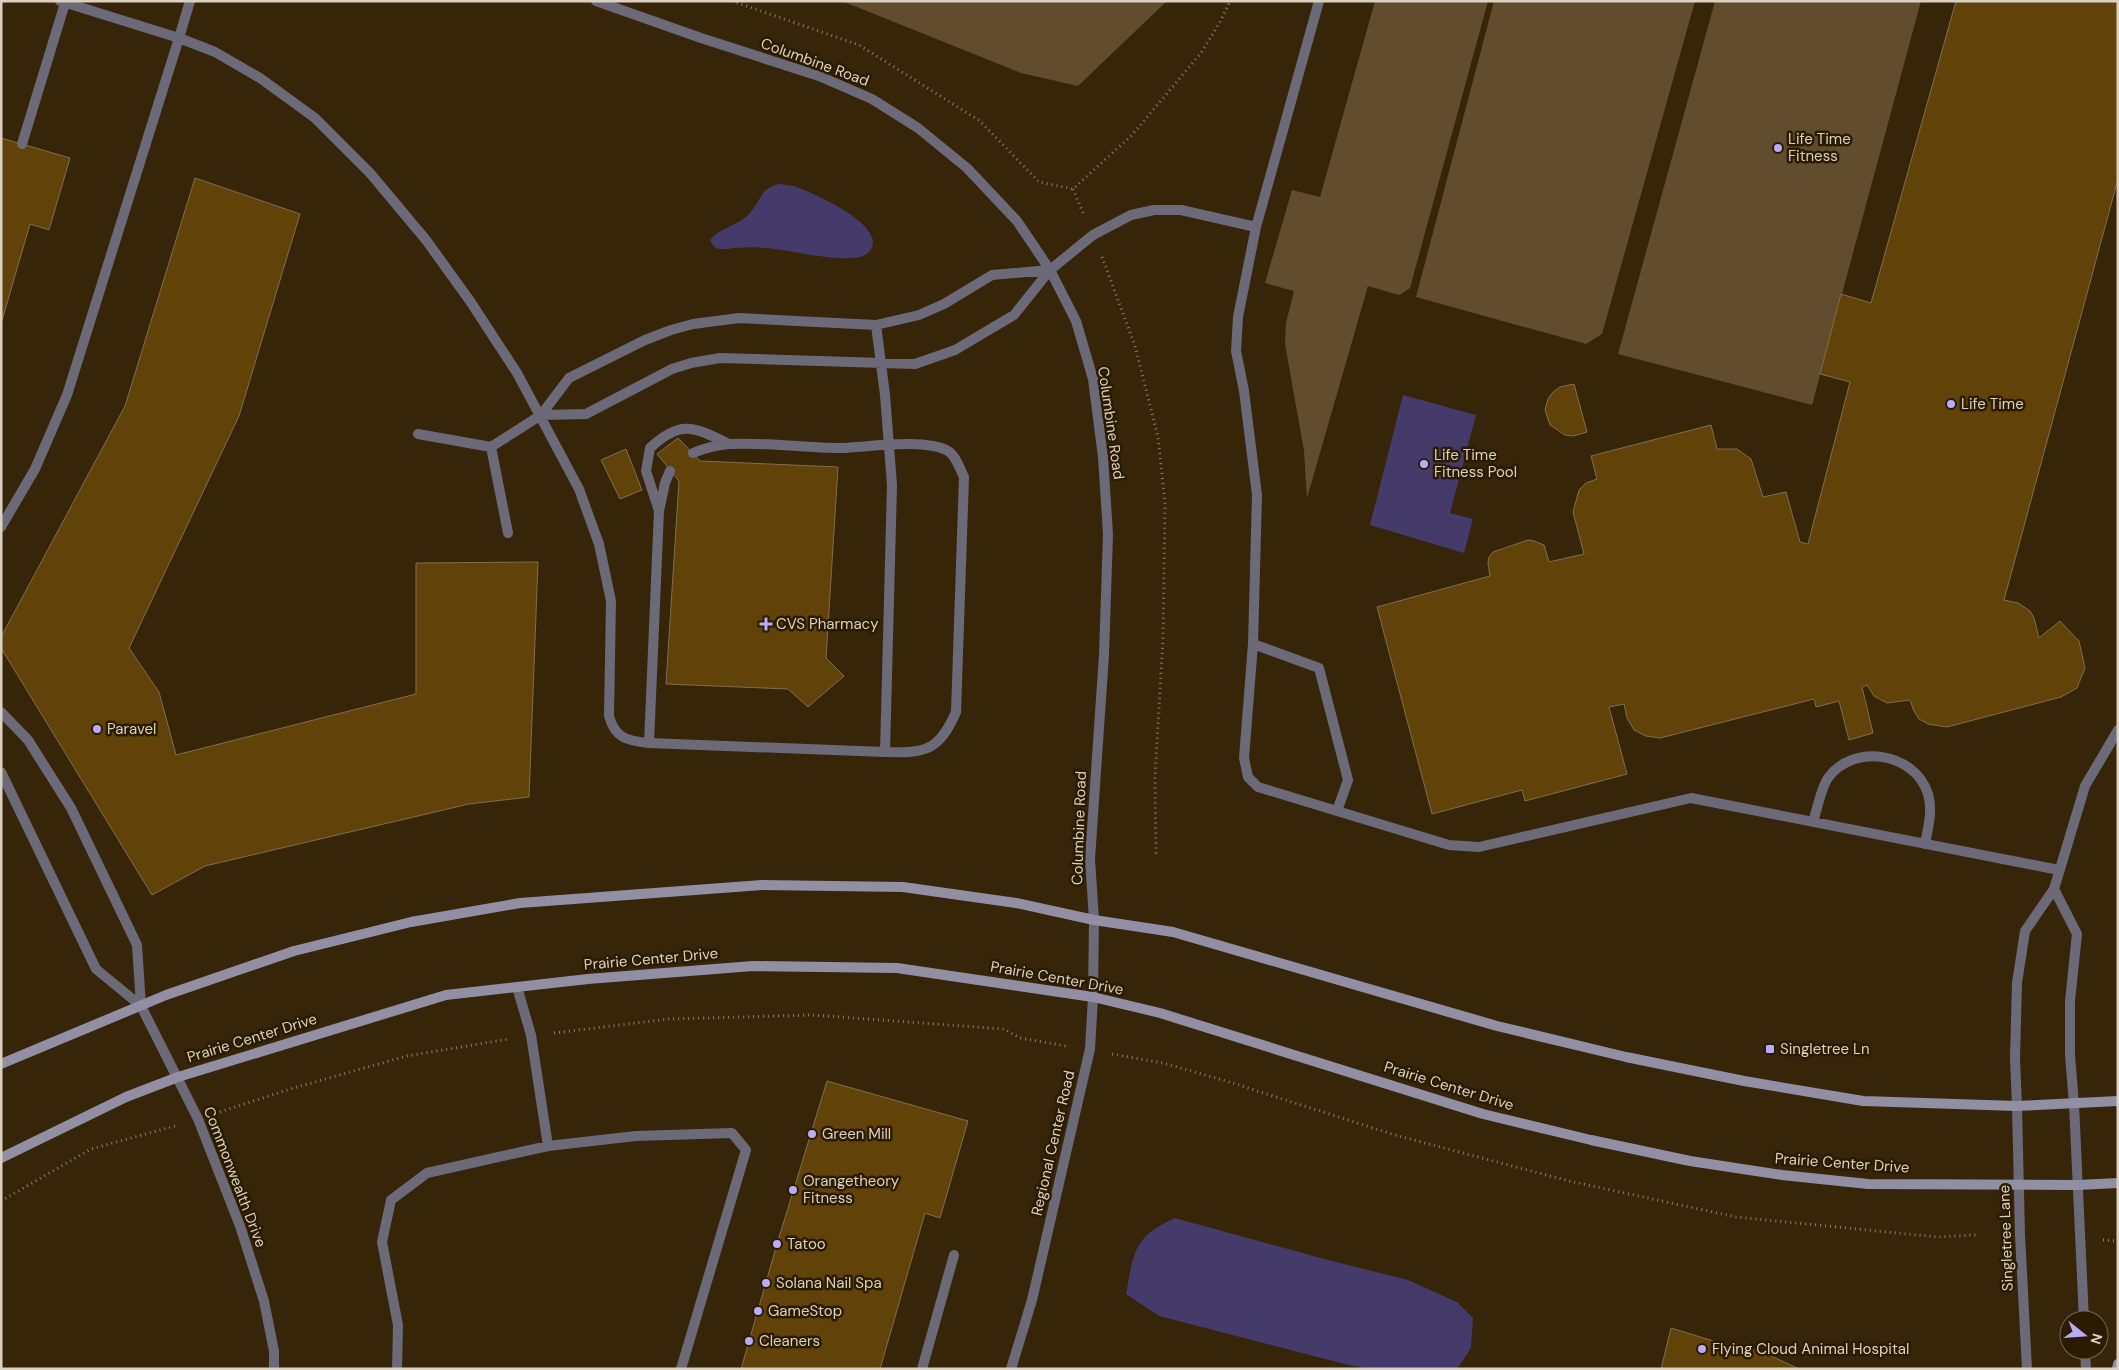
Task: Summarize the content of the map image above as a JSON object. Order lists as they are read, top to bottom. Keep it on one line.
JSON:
{"streets":{"main road":["Prairie Center Drive"],"street":["Columbine Road","Regional Center Road","Commonwealth Drive","Singletree Lane"]},"crossings":[["Columbine Road","Regional Center Road"],["Prairie Center Drive","Regional Center Road"],["Prairie Center Drive","Commonwealth Drive"],["Prairie Center Drive","Singletree Lane"]],"places":{"other":["Life Time Fitness","Life Time","Life Time Fitness Pool","Paravel","Green Mill","Orangetheory Fitness","Tatoo","Solana Nail Spa","GameStop","Cleaners","Flying Cloud Animal Hospital"],"health":["CVS Pharmacy"],"transit":["Singletree Ln"]},"north":"right"}
